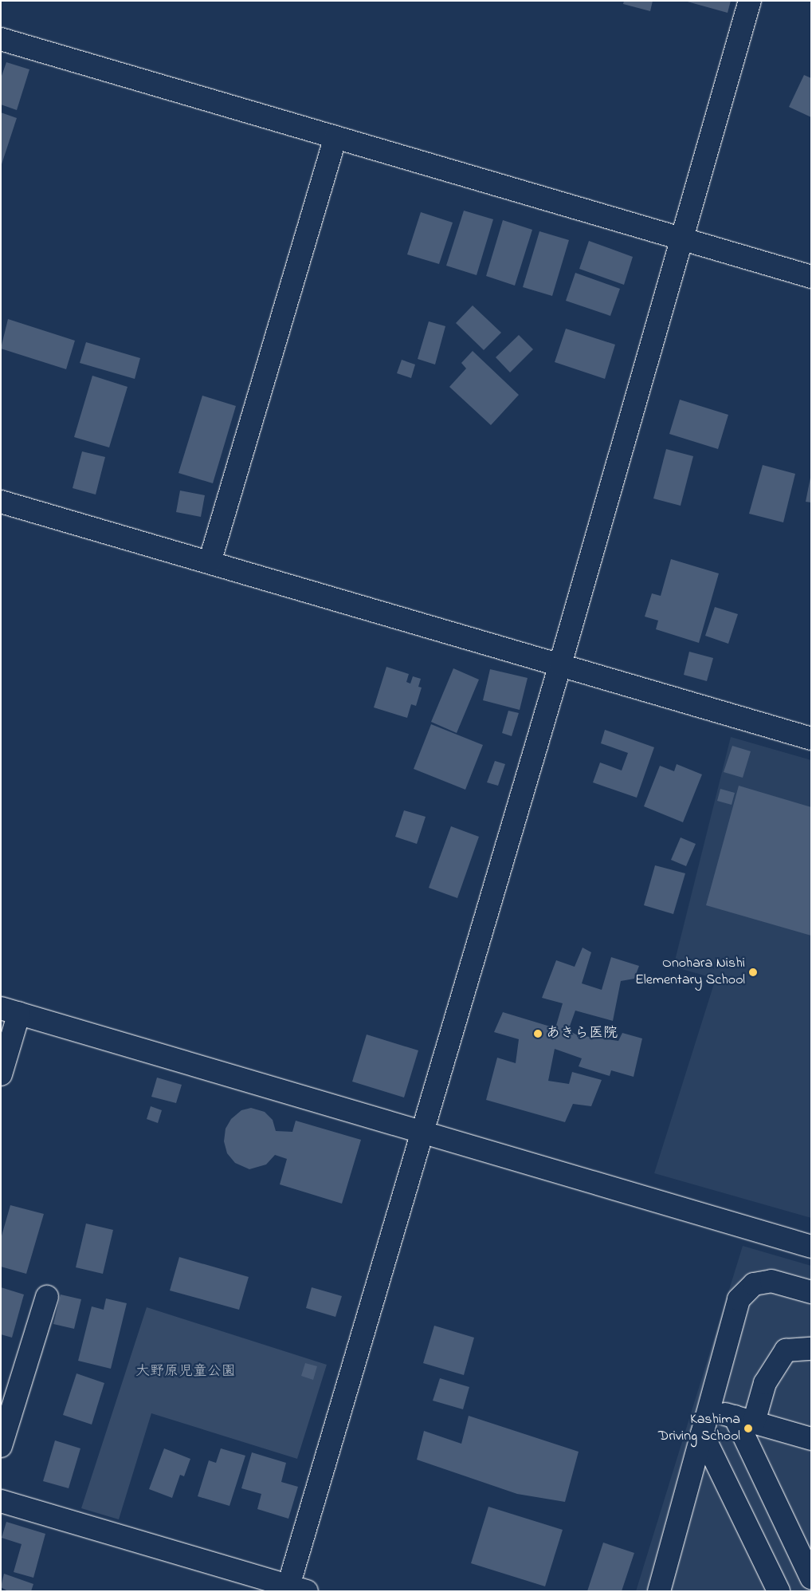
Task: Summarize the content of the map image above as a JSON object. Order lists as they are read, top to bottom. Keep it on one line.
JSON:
{"parks":["大野原児童公園"],"places":["Onohara Nishi Elementary School","あきら医院","Kashima Driving School"]}
